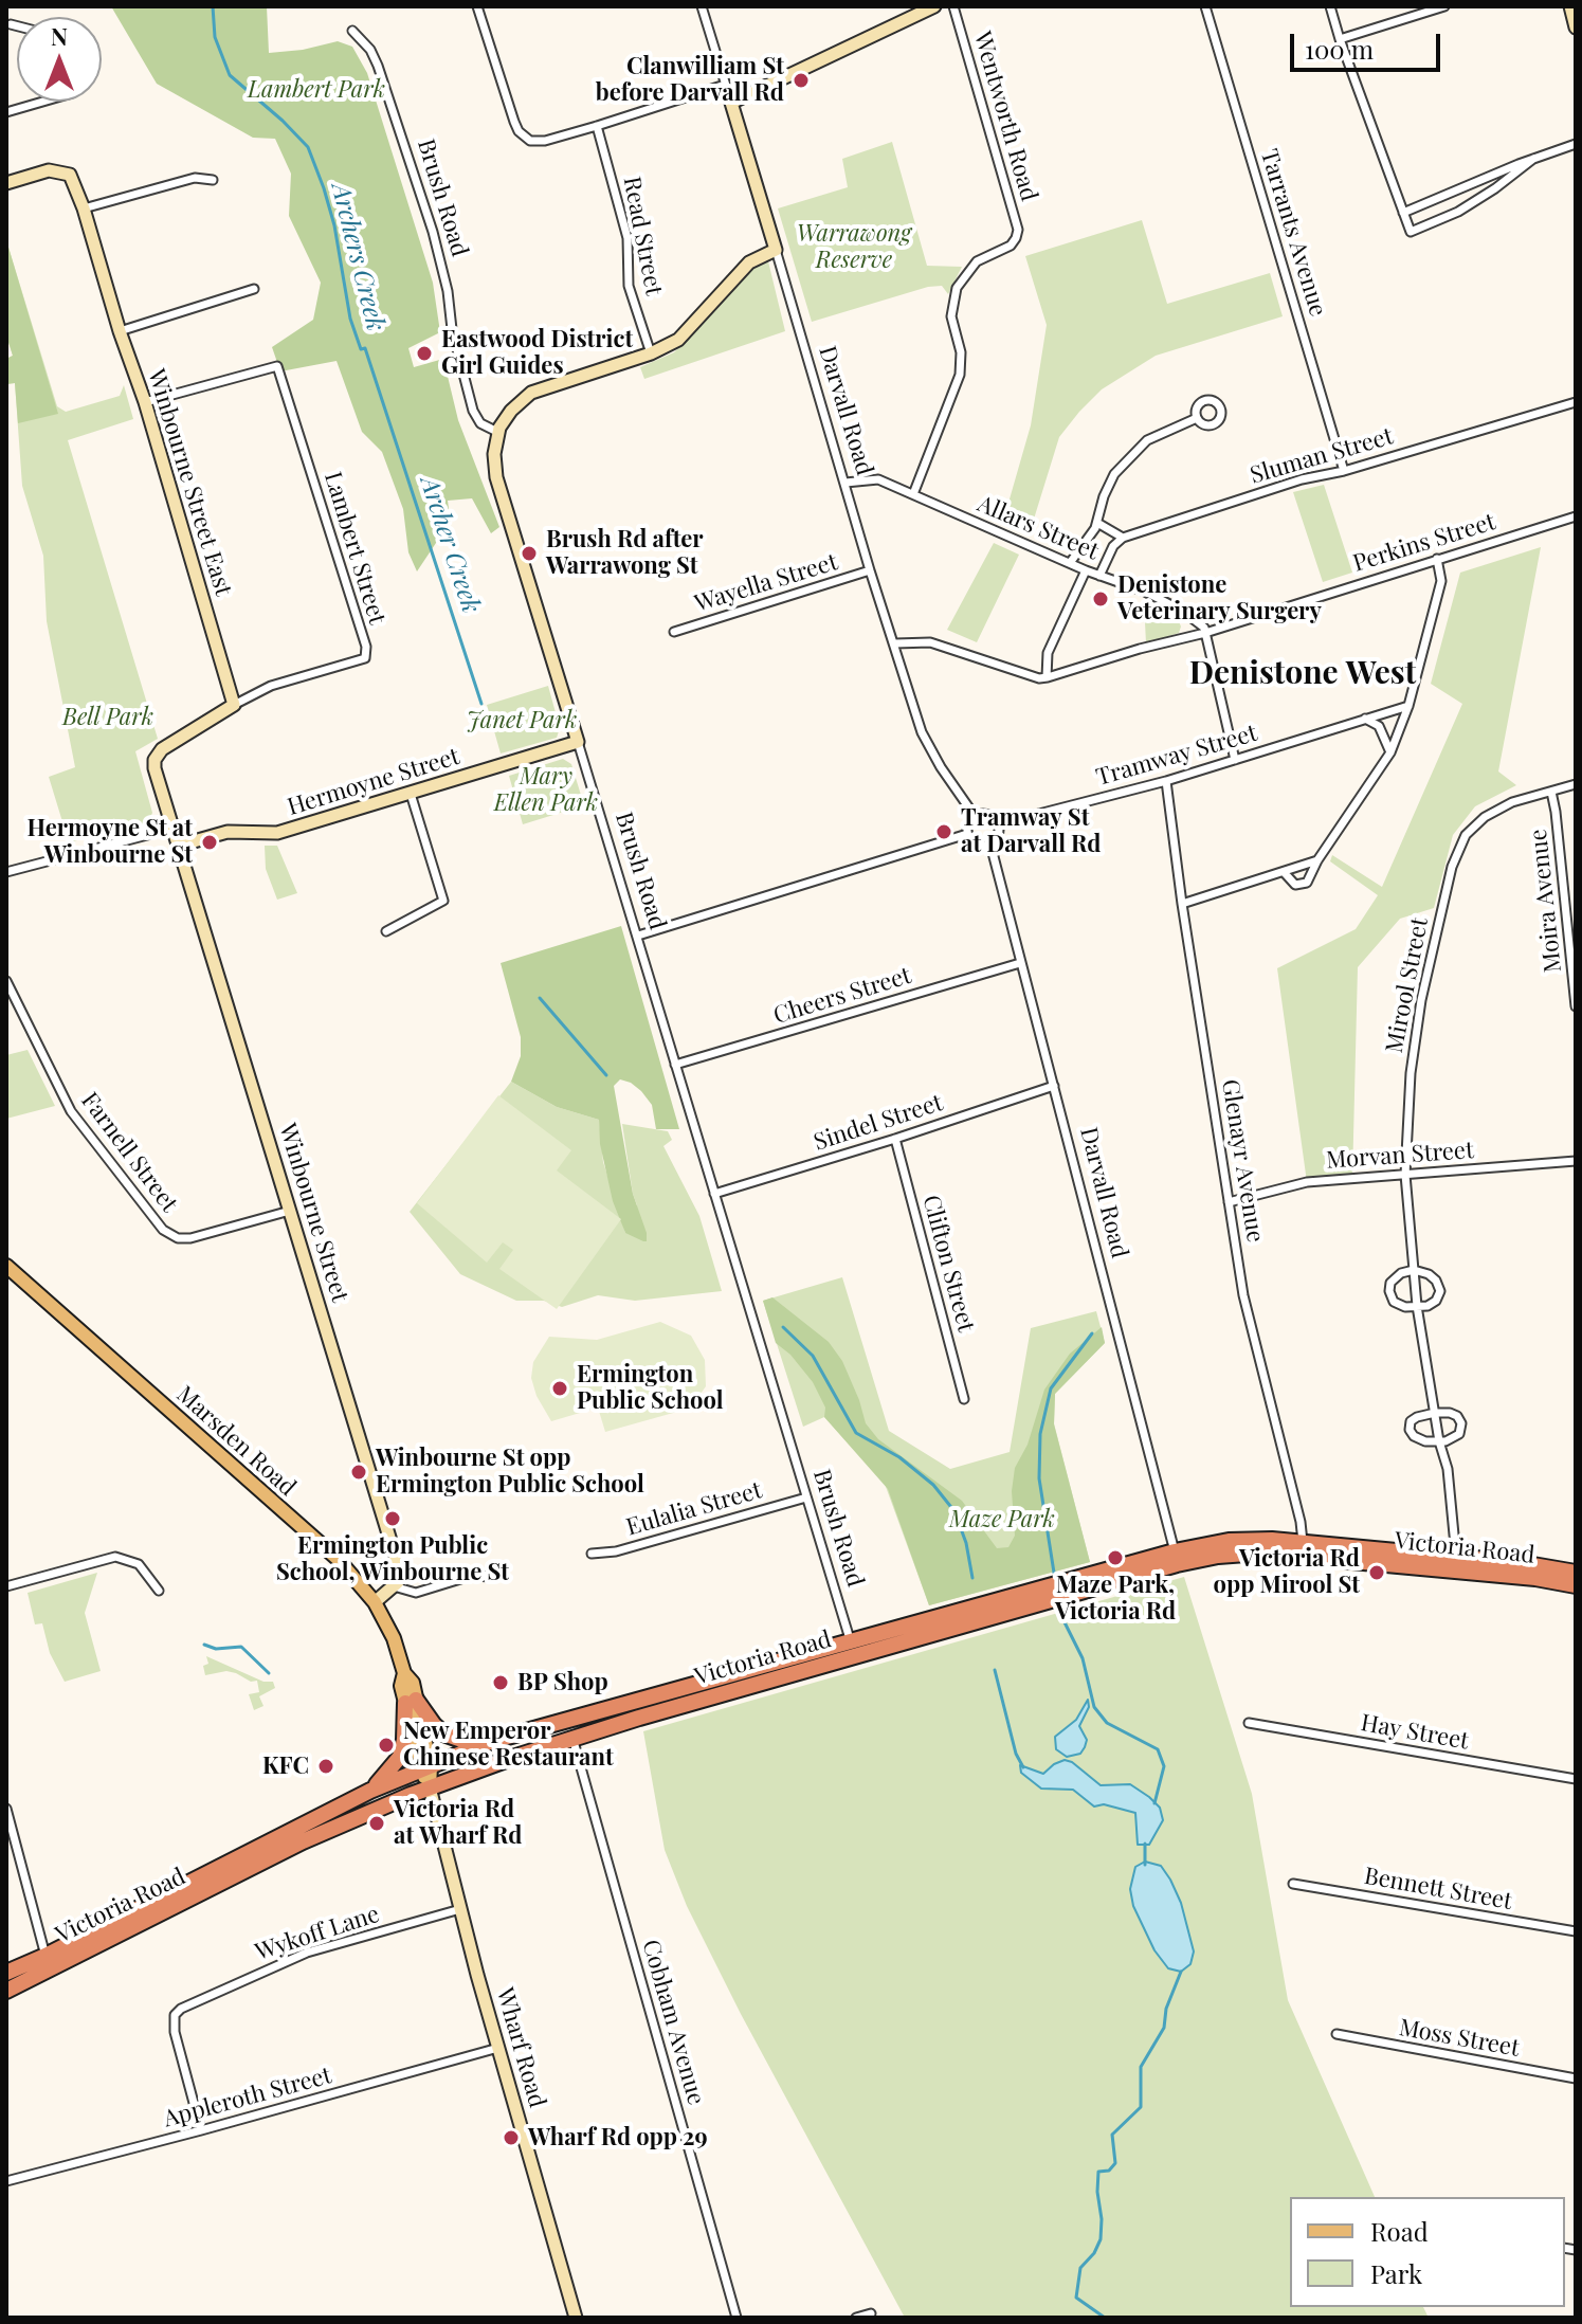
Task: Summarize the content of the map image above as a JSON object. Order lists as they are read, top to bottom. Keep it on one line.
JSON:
{"streets":{"highway":["Victoria Road"],"main road":["Marsden Road"],"street":["Wentworth Road","Brush Road","Tarrants Avenue","Read Street","Darvall Road","Sluman Street","Winbourne Street East","Allars Street","Perkins Street","Lambert Street","Wayella Street","Tramway Street","Hermoyne Street","Moira Avenue","Mirool Street","Cheers Street","Sindel Street","Farnell Street","Morvan Street","Glenayr Avenue","Winbourne Street","Clifton Street","Eulalia Street","Hay Street","Bennett Street","Wykoff Lane","Cobham Avenue","Moss Street","Wharf Road","Appleroth Street"]},"crossings":[["Wentworth Road","Allars Street"],["Brush Road","Hermoyne Street"],["Brush Road","Cheers Street"],["Brush Road","Sindel Street"],["Brush Road","Eulalia Street"],["Brush Road","Victoria Road"],["Tarrants Avenue","Sluman Street"],["Darvall Road","Allars Street"],["Darvall Road","Perkins Street"],["Darvall Road","Wayella Street"],["Darvall Road","Tramway Street"],["Darvall Road","Cheers Street"],["Darvall Road","Sindel Street"],["Darvall Road","Victoria Road"],["Winbourne Street East","Lambert Street"],["Allars Street","Perkins Street"],["Tramway Street","Glenayr Avenue"],["Hermoyne Street","Winbourne Street"],["Moira Avenue","Mirool Street"],["Mirool Street","Morvan Street"],["Mirool Street","Victoria Road"],["Sindel Street","Clifton Street"],["Farnell Street","Winbourne Street"],["Morvan Street","Glenayr Avenue"],["Glenayr Avenue","Victoria Road"],["Marsden Road","Victoria Road"],["Marsden Road","Wharf Road"],["Victoria Road","Cobham Avenue"],["Victoria Road","Wharf Road"],["Wykoff Lane","Wharf Road"],["Wykoff Lane","Appleroth Street"],["Wharf Road","Appleroth Street"]],"districts":["Denistone West"],"water":["Archers Creek","Archer Creek"],"parks":["Lambert Park","Warrawong Reserve","Bell Park","Janet Park","Mary Ellen Park","Maze Park"],"places":["Clanwilliam St before Darvall Rd","Eastwood District Girl Guides","Brush Rd after Warrawong St","Denistone Veterinary Surgery","Tramway St at Darvall Rd","Hermoyne St at Winbourne St","Ermington Public School","Winbourne St opp Ermington Public School","Ermington Public School, Winbourne St","Maze Park, Victoria Rd","Victoria Rd opp Mirool St","BP Shop","New Emperor Chinese Restaurant","KFC","Victoria Rd at Wharf Rd","Wharf Rd opp 29"],"legend":["Road","Park"],"scale_bar":"100 m","north":"top"}
